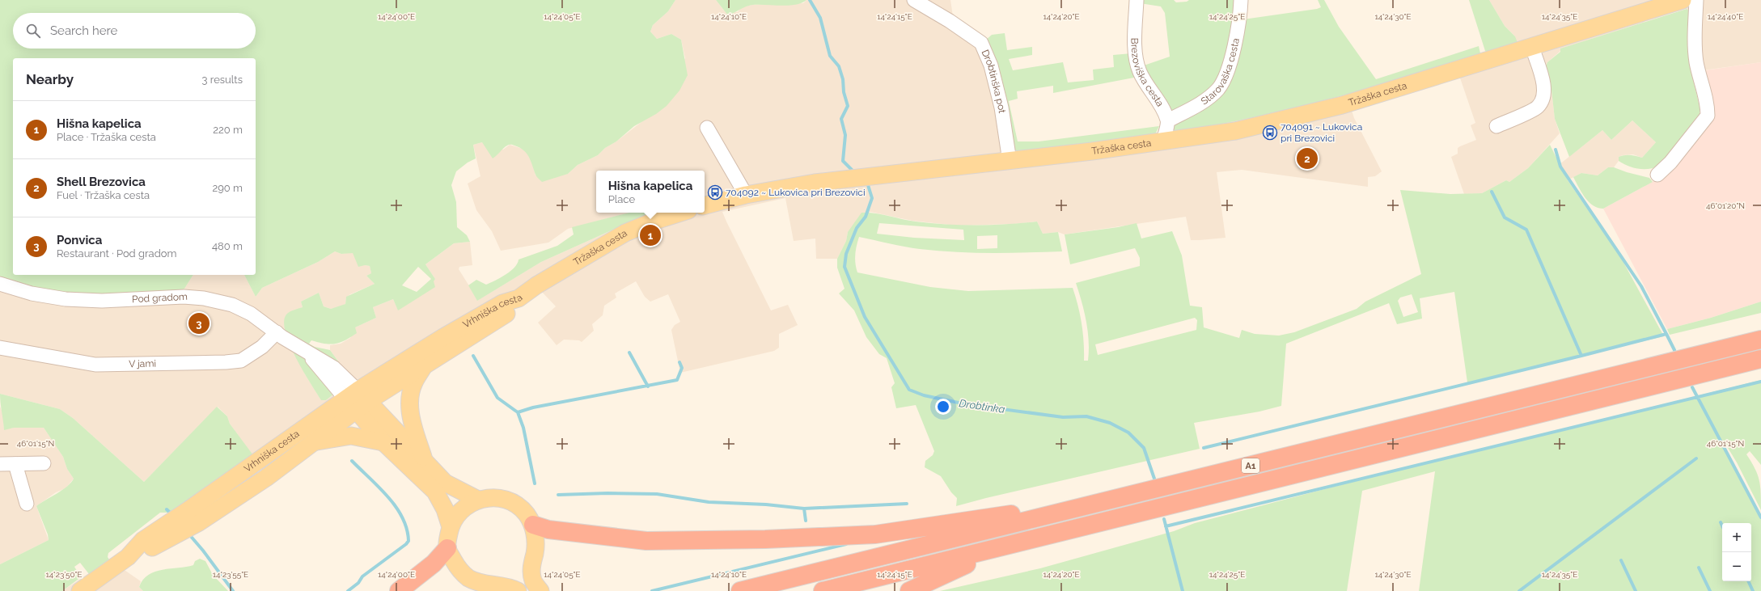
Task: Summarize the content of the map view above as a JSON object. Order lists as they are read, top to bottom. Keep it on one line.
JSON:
{"streets":{"highway":["A1"],"main road":["Tržaška cesta","Vrhniška cesta"],"street":["Starovaška cesta","Brezoviška cesta","Drobtinška pot","Pod gradom","V jami"]},"crossings":[["Starovaška cesta","Brezoviška cesta"],["Drobtinška pot","Tržaška cesta"],["Tržaška cesta","Vrhniška cesta"],["Pod gradom","Vrhniška cesta"],["Pod gradom","V jami"]],"water":["Drobtinka"],"places":{"bus stop":["704091 ~ Lukovica pri Brezovici","704092 ~ Lukovica pri Brezovici"]},"page":{"search":"Search here","heading":["Nearby","3 results"],"list":[{"mark":"1","name":"Hišna kapelica","note":"Place · Tržaška cesta","value":"220 m"},{"mark":"2","name":"Shell Brezovica","note":"Fuel · Tržaška cesta","value":"290 m"},{"mark":"3","name":"Ponvica","note":"Restaurant · Pod gradom","value":"480 m"}],"pins":["2","1","3"],"popup":["Hišna kapelica","Place"],"map_buttons":["+","−"]},"coordinates":["14°24'00\"E","14°24'05\"E","14°24'10\"E","14°24'15\"E","14°24'20\"E","14°24'25\"E","14°24'30\"E","14°24'35\"E","14°24'40\"E","46°01'20\"N","46°01'15\"N","14°23'50\"E","14°23'55\"E"]}
